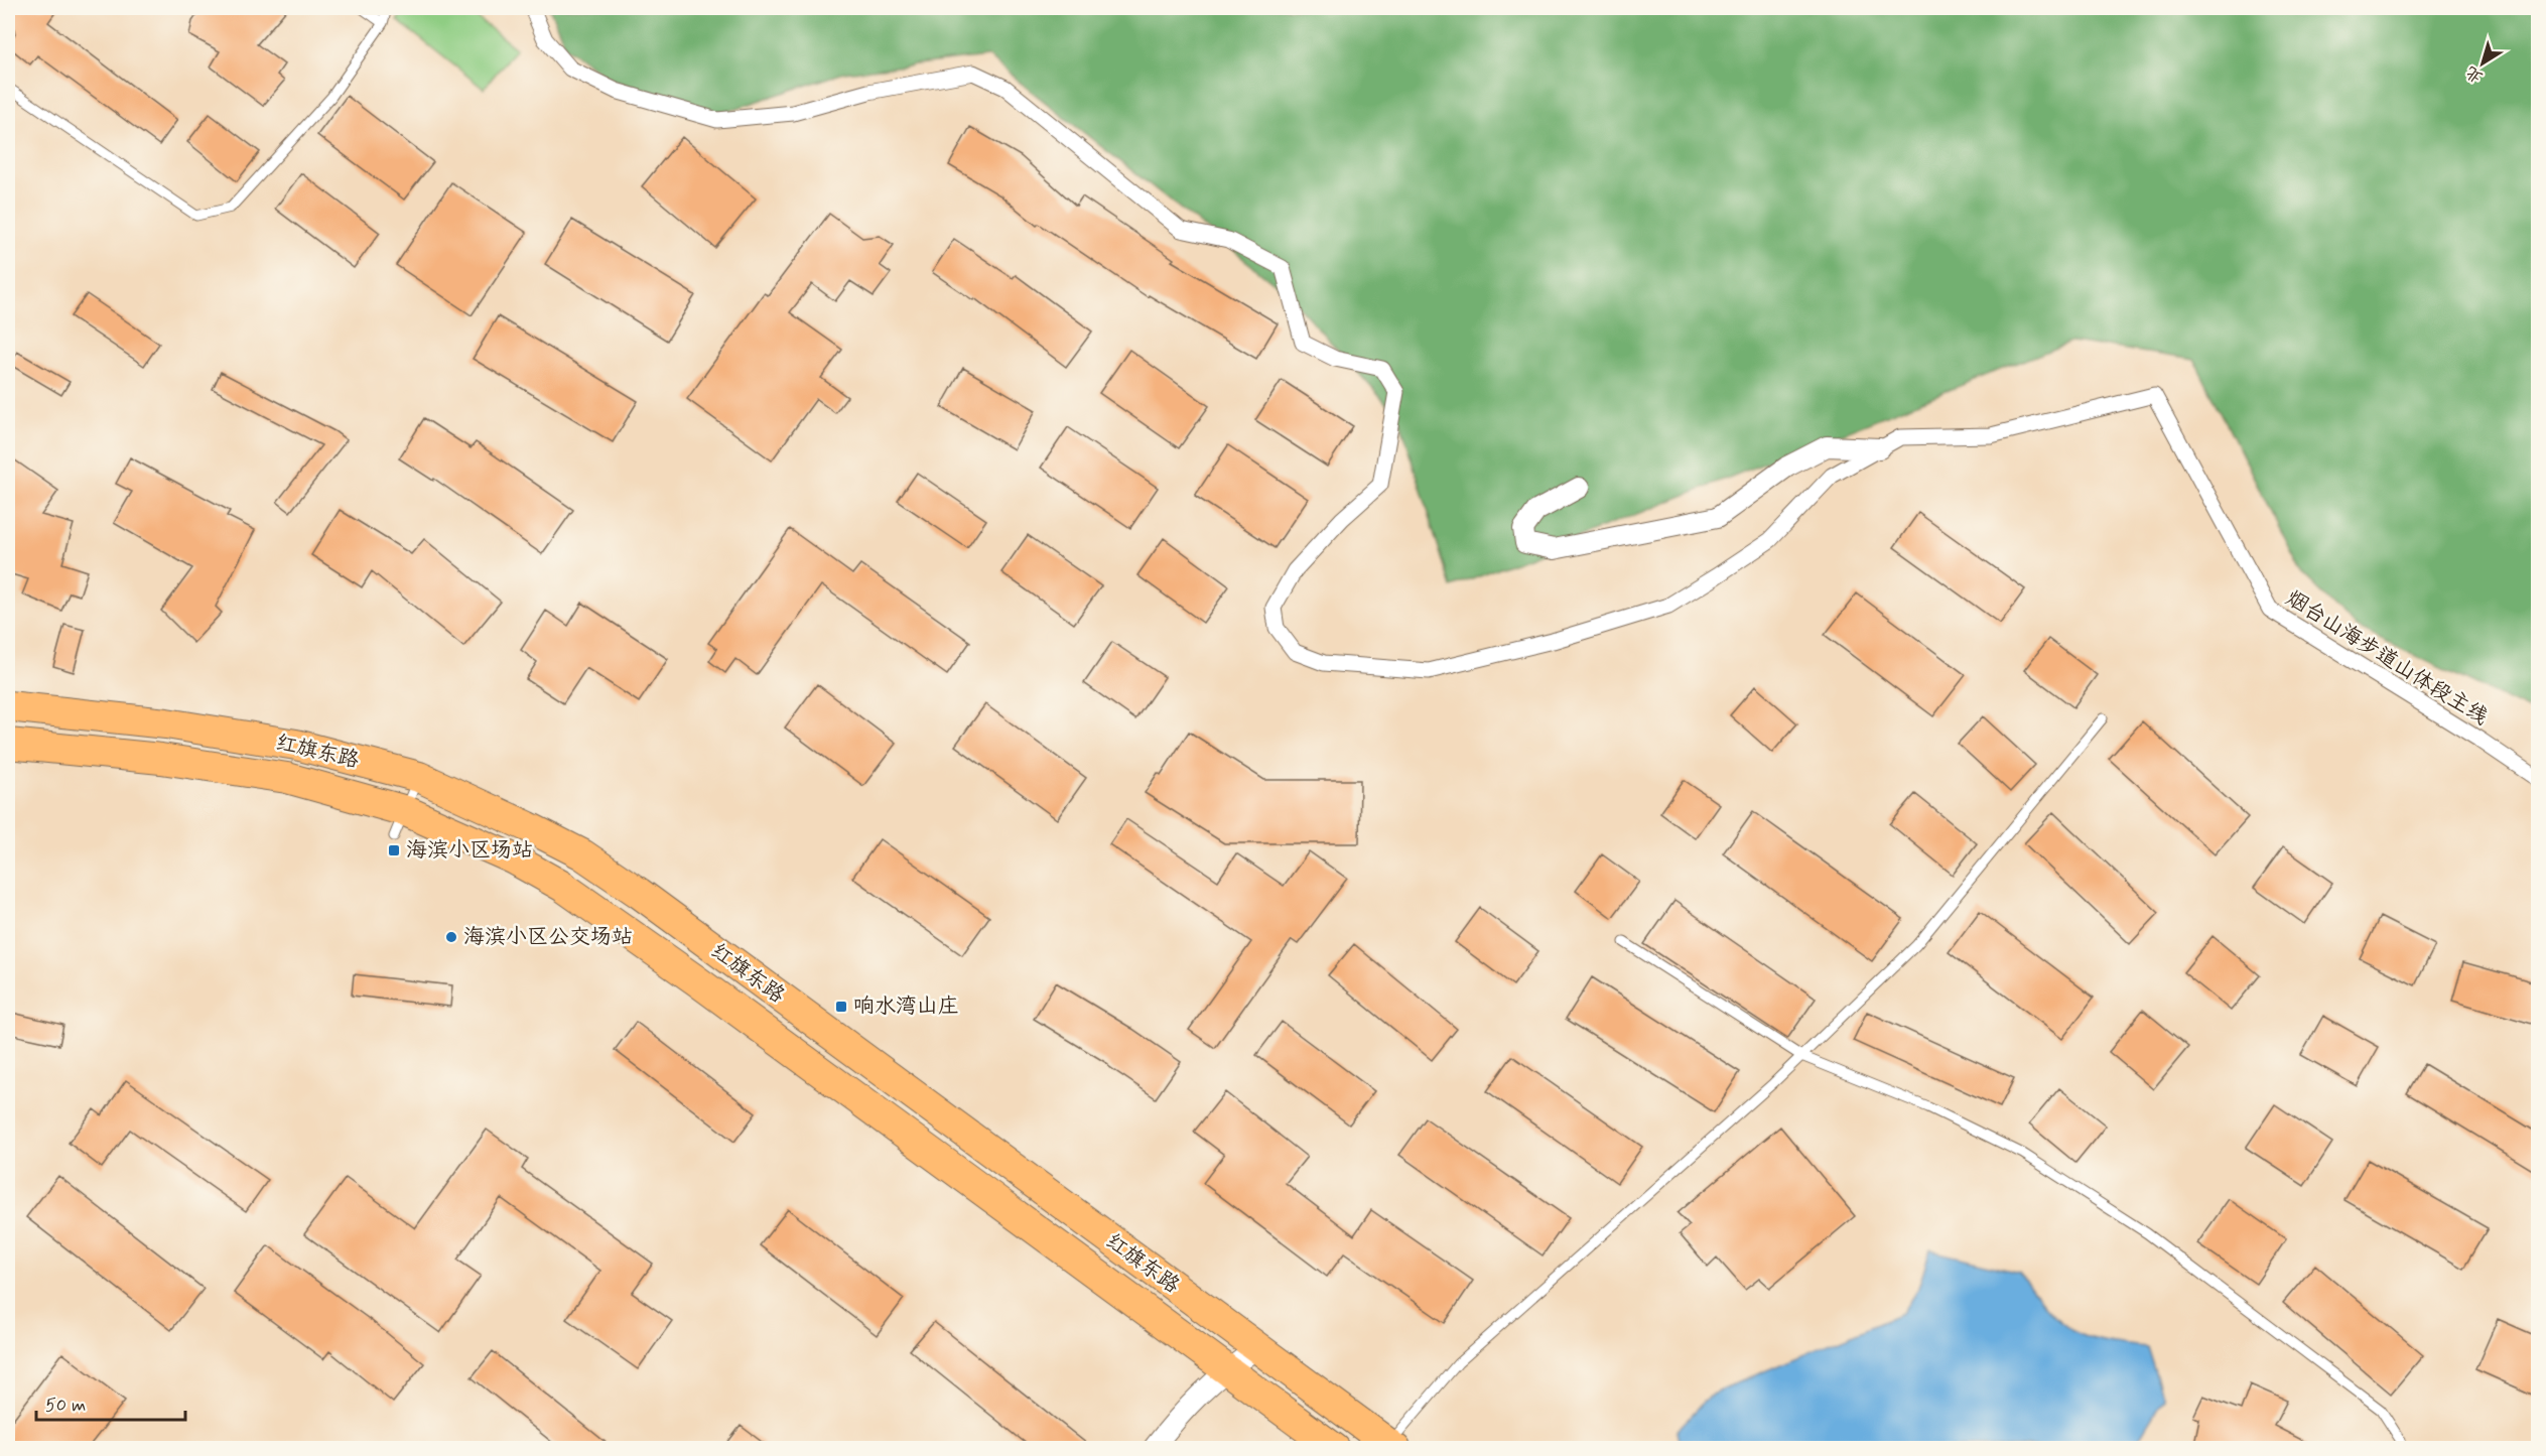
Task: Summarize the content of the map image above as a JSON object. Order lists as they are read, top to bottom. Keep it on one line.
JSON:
{"streets":{"main road":["红旗东路"],"street":["烟台山海步道山体段主线"]},"places":{"transit":["海滨小区场站","响水湾山庄"],"other":["海滨小区公交场站"]},"scale_bar":"50 m","north":"bottom left"}
